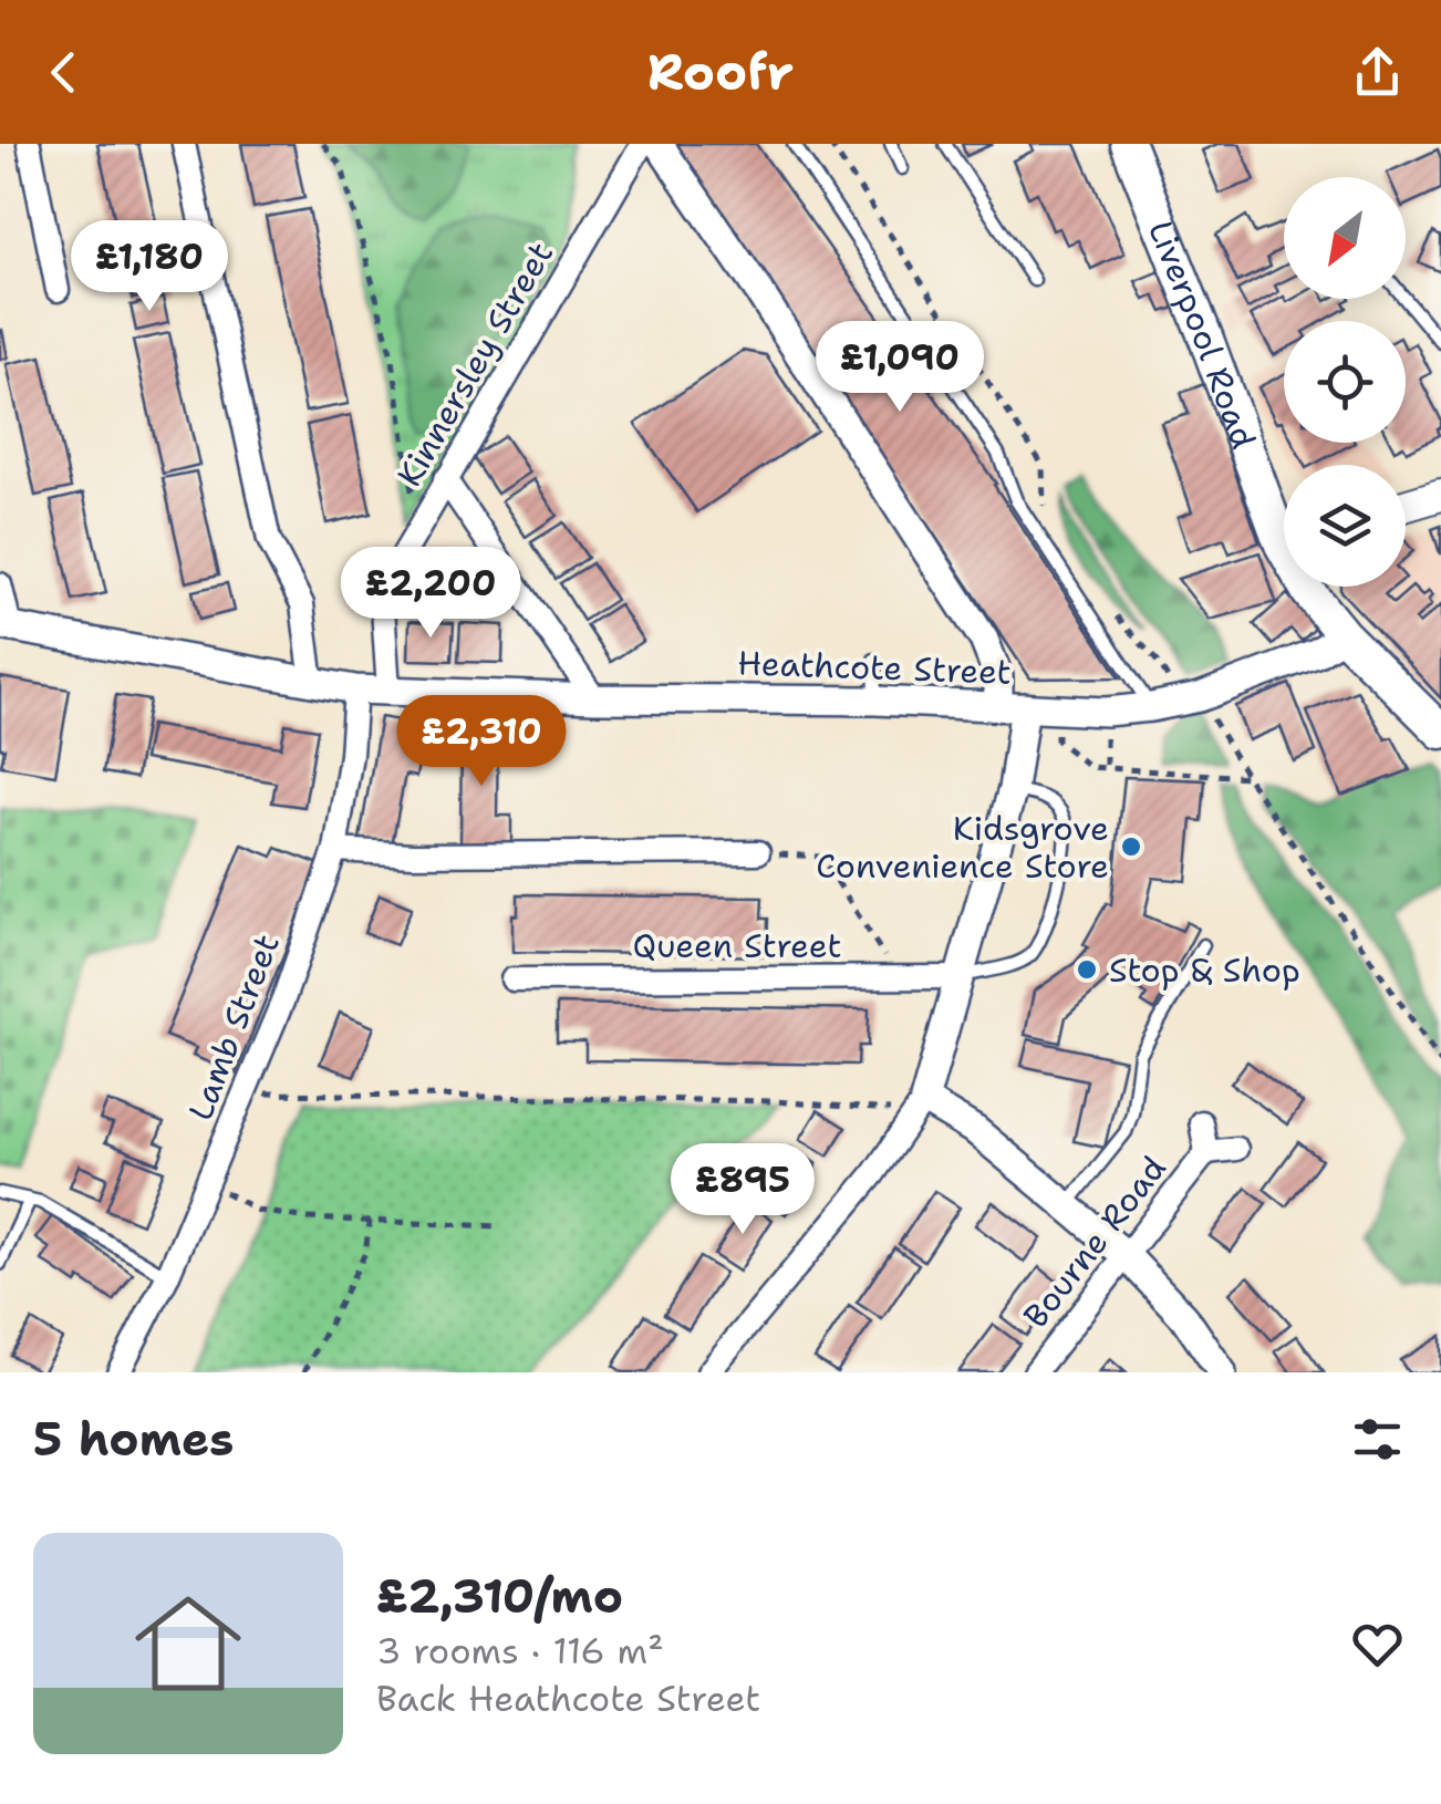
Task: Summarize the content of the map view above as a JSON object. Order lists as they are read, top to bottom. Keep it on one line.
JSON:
{"streets":{"main road":["Liverpool Road"],"street":["Kinnersley Street","Heathcote Street","Queen Street","Lamb Street","Bourne Road"]},"crossings":[["Liverpool Road","Heathcote Street"],["Kinnersley Street","Heathcote Street"],["Heathcote Street","Lamb Street"]],"places":["Kidsgrove Convenience Store","Stop & Shop"],"north":"bottom left","page":{"header":"Roofr","price":["£1,180","£1,090","£2,200","£2,310","£895"],"heading":"5 homes","list":[{"name":"£2,310/mo","note":"3 rooms · 116 m² · Back Heathcote Street"}]}}
